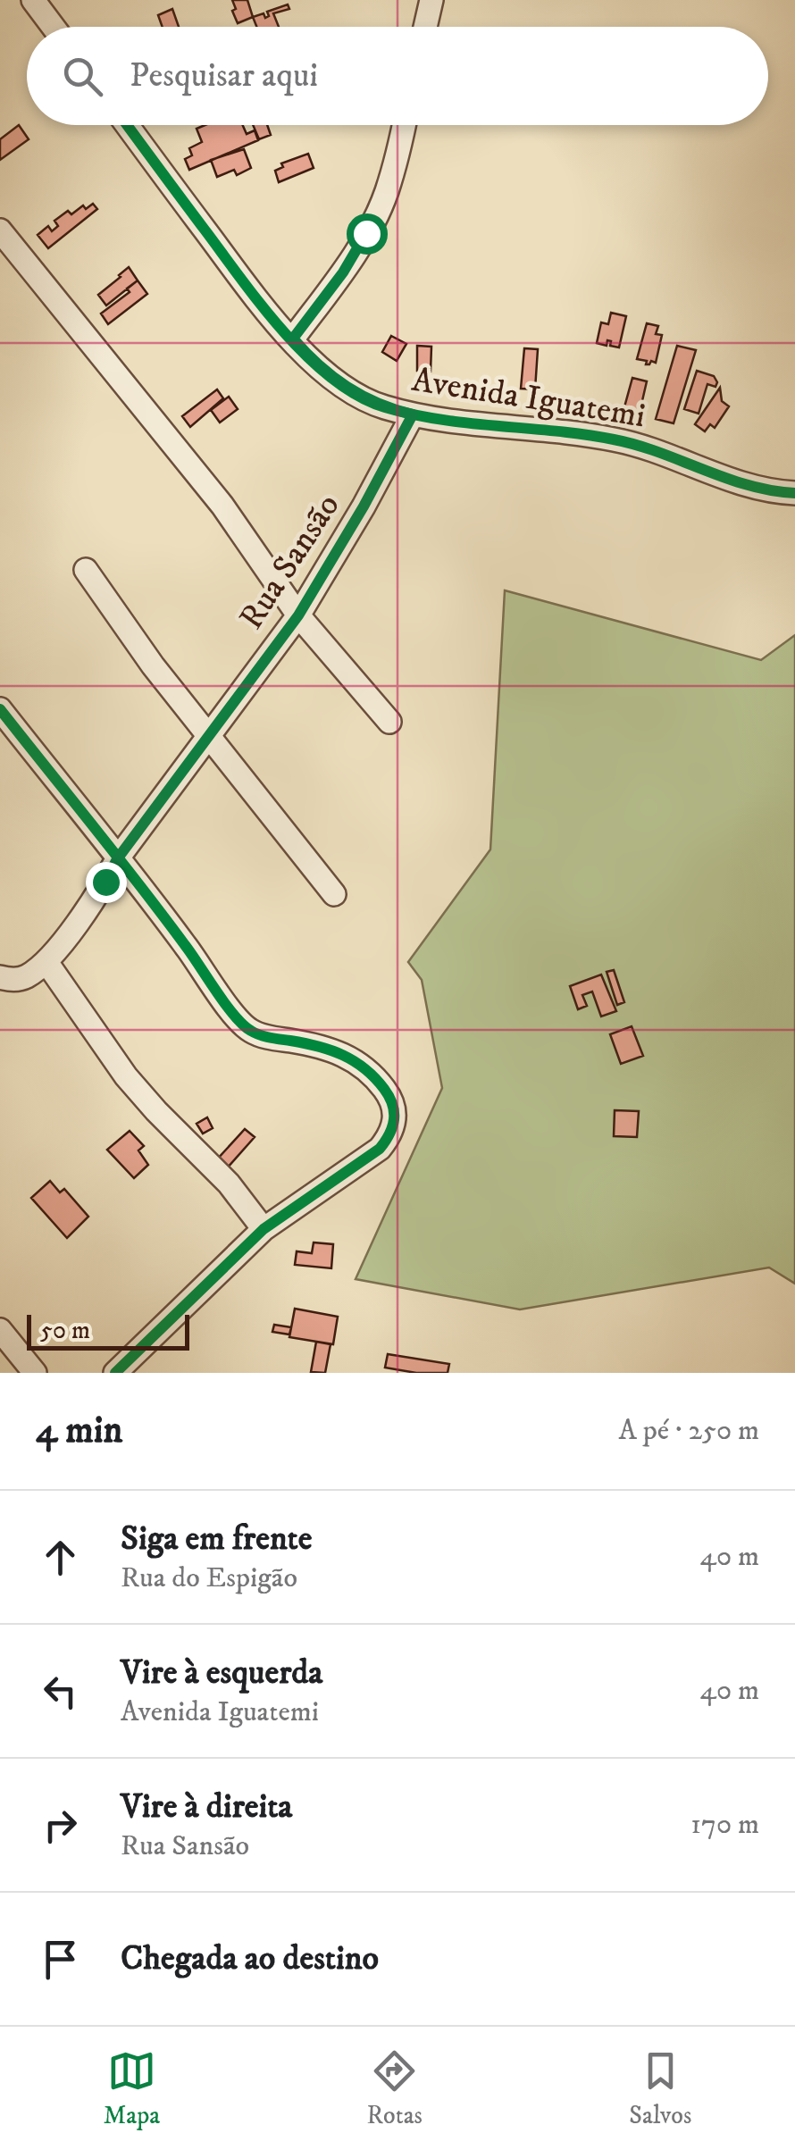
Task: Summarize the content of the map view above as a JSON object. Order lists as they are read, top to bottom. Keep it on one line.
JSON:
{"streets":{"street":["Avenida Iguatemi","Rua Sansão"]},"crossings":[["Avenida Iguatemi","Rua Sansão"]],"scale_bar":"50 m","page":{"search":"Pesquisar aqui","scale":"50 m","heading":["4 min","A pé · 250 m"],"list":[["Siga em frente","Rua do Espigão","40 m"],["Vire à esquerda","Avenida Iguatemi","40 m"],["Vire à direita","Rua Sansão","170 m"],"Chegada ao destino"],"nav":["Mapa","Rotas","Salvos"]}}
